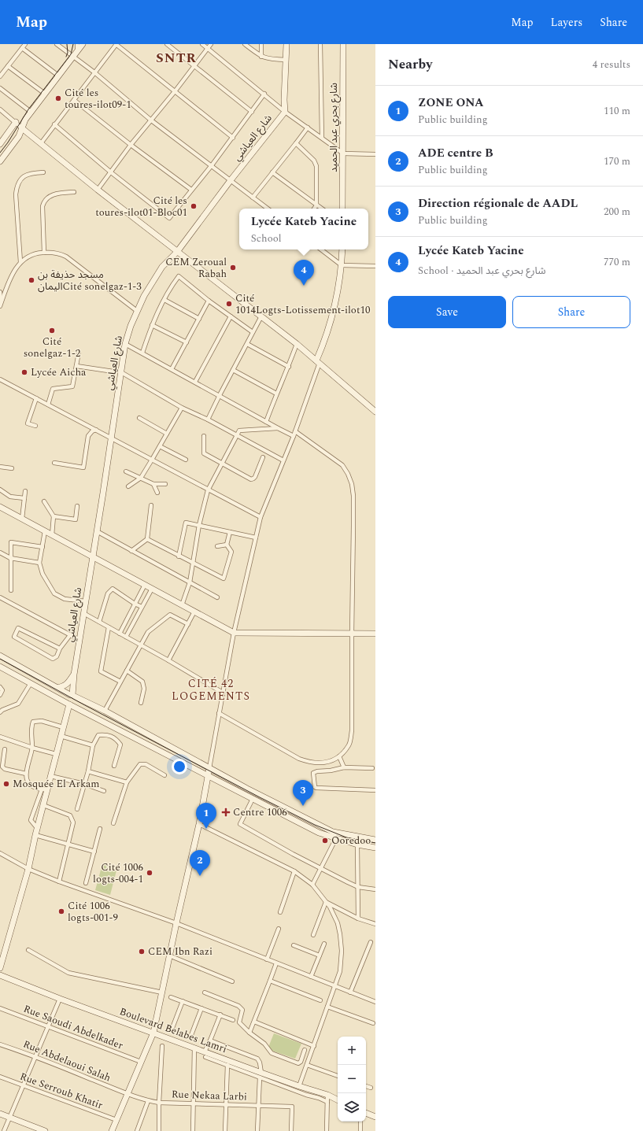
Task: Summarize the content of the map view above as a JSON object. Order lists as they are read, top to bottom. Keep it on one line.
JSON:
{"streets":{"street":["شارع بحري عبد الحميد","شارع العياشي","Rue Saoudi Abdelkader","Boulevard Belabes Lamri","Rue Abdelaoui Salah","Rue Serroub Khatir","Rue Nekaa Larbi"]},"crossings":[["Rue Abdelaoui Salah","Rue Nekaa Larbi"]],"districts":["SNTR","CITÉ 42 LOGEMENTS"],"places":{"other":["Cité les toures-ilot09-1","Cité les toures-ilot01-Bloc01","CEM Zeroual Rabah","مسجد حذيفة بن اليمانCité sonelgaz-1-3","Cité 1014Logts-Lotissement-ilot10","Cité sonelgaz-1-2","Lycée Aicha","Mosquée El Arkam","Ooredoo","Cité 1006 logts-004-1","Cité 1006 logts-001-9","CEM Ibn Razi"],"health":["Centre 1006"]},"page":{"header":"Map","nav":["Map","Layers","Share"],"heading":["Nearby","4 results"],"list":[{"mark":"1","name":"ZONE ONA","note":"Public building","value":"110 m"},{"mark":"2","name":"ADE centre B","note":"Public building","value":"170 m"},{"mark":"3","name":"Direction régionale de AADL","note":"Public building","value":"200 m"},{"mark":"4","name":"Lycée Kateb Yacine","note":"School · شارع بحري عبد الحميد","value":"770 m"}],"popup":["Lycée Kateb Yacine","School"],"pins":["4","3","1","2"],"buttons":["Save","Share"],"map_buttons":["+","−"]}}
